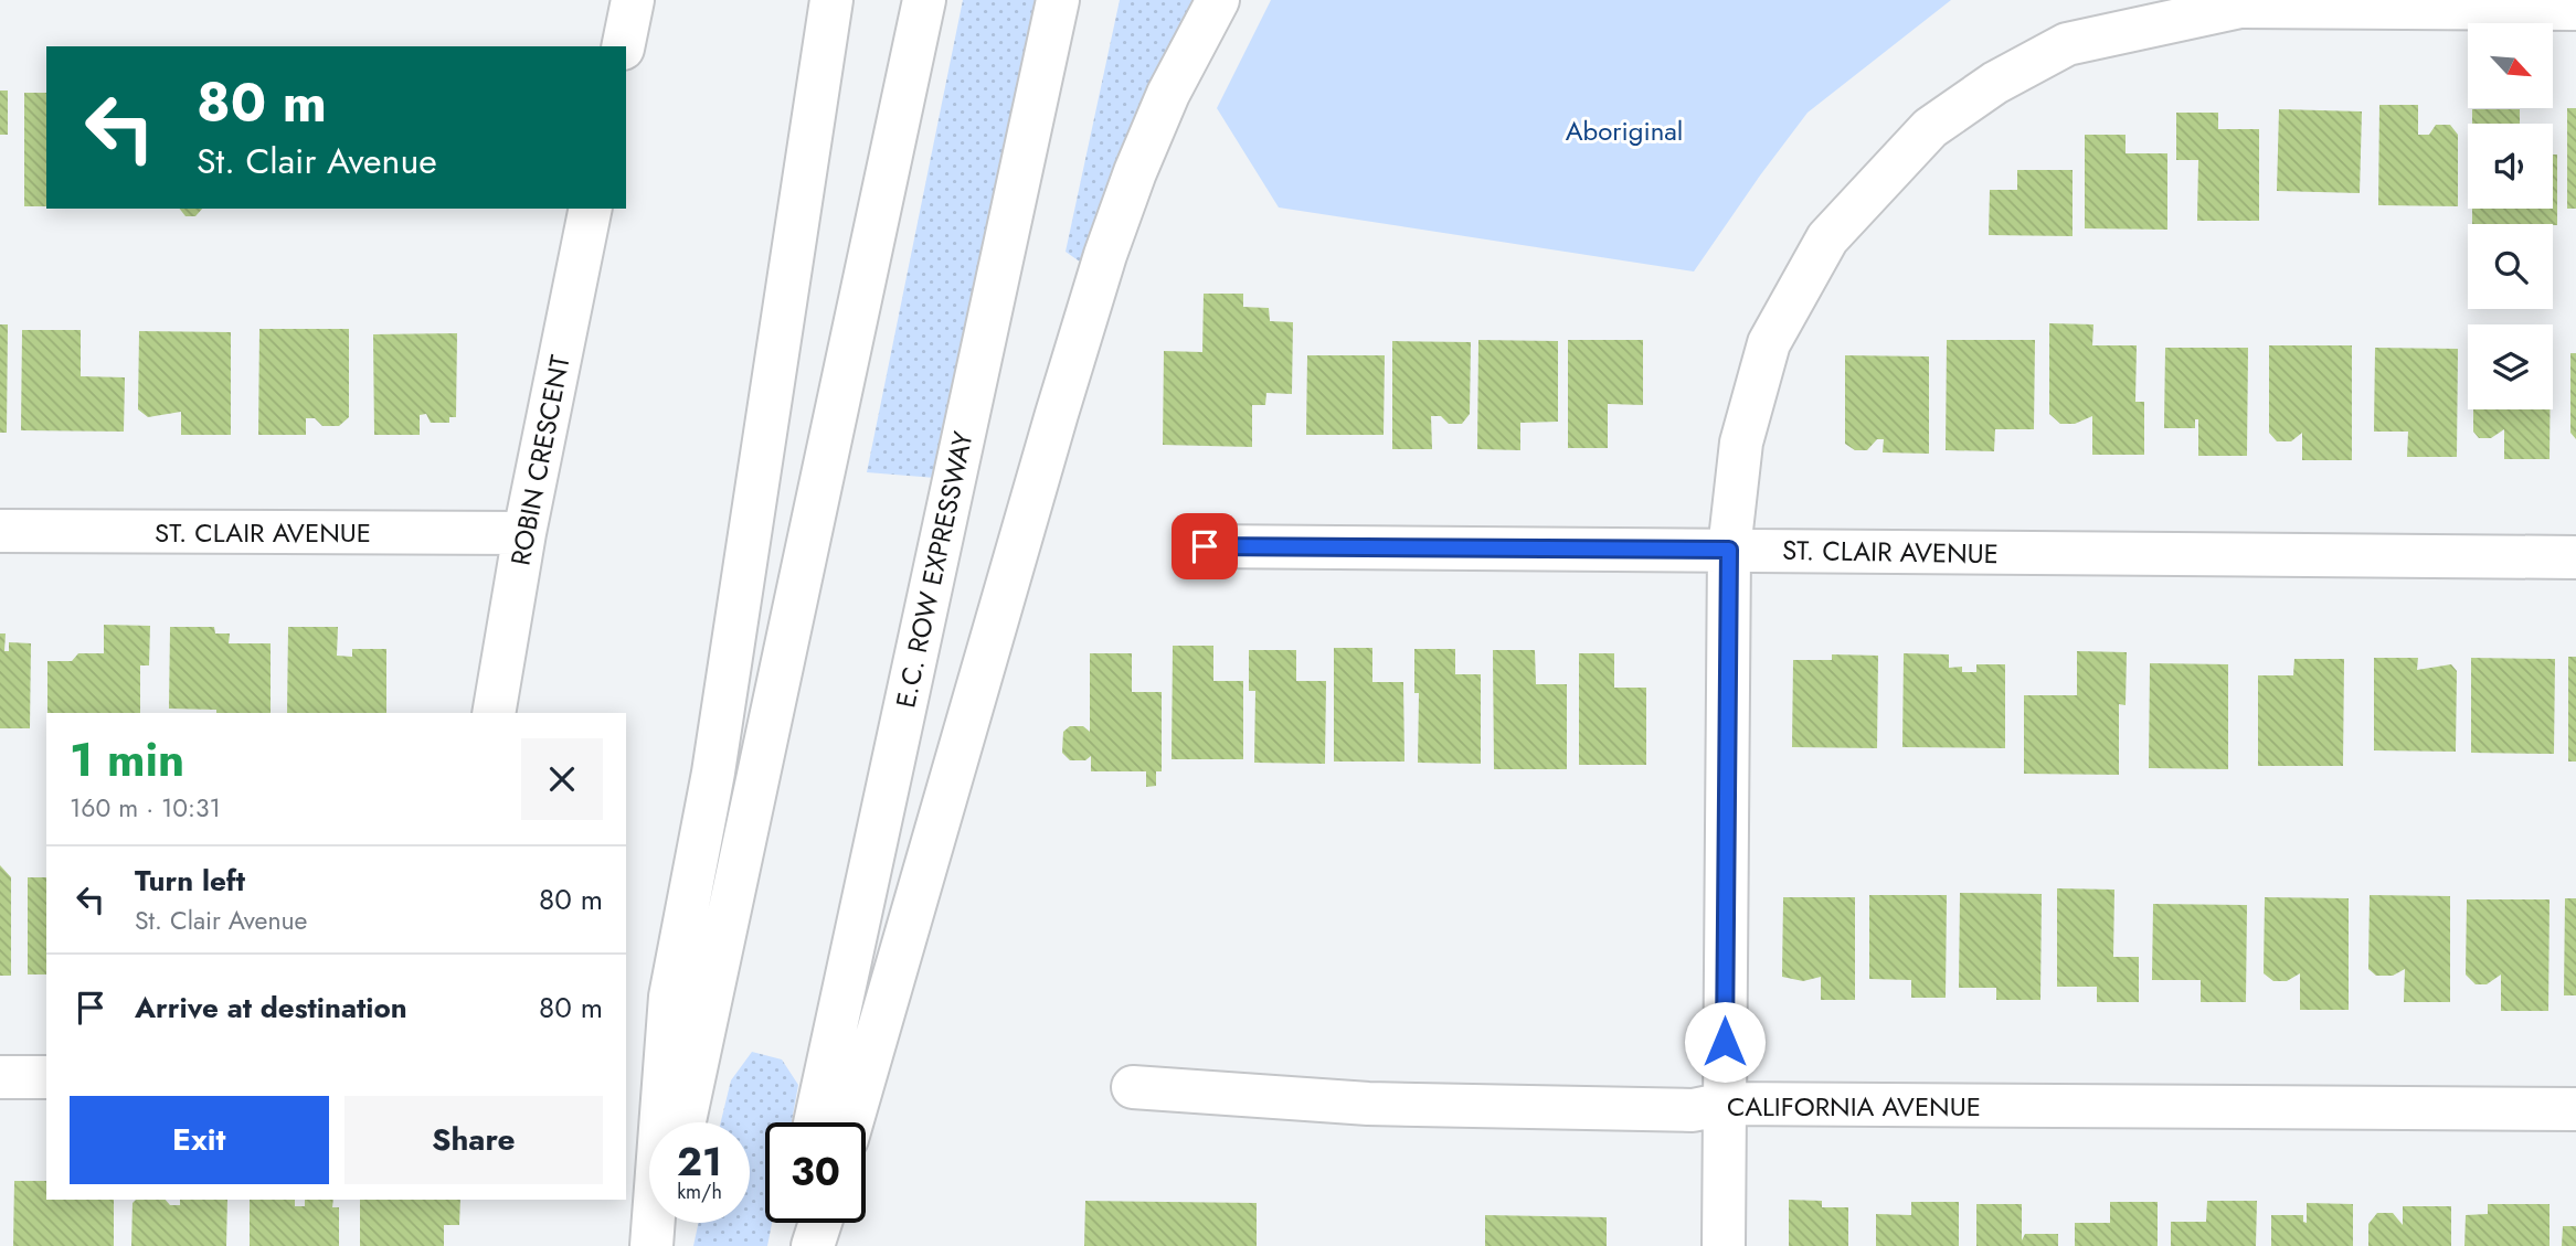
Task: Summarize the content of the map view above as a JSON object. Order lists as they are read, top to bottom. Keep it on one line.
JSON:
{"streets":{"main road":["ROBIN CRESCENT","ST. CLAIR AVENUE","E.C. ROW EXPRESSWAY","CALIFORNIA AVENUE"]},"crossings":[["ROBIN CRESCENT","ST. CLAIR AVENUE"]],"parks":["Aboriginal"],"north":"bottom right","page":{"turn":["80 m","St. Clair Avenue"],"heading":["1 min","160 m · 10:31"],"list":[{"name":"Turn left","note":"St. Clair Avenue","value":"80 m"},{"name":"Arrive at destination","value":"80 m"}],"buttons":["Exit","Share"],"speed":"21 km/h","limit":"30"}}
